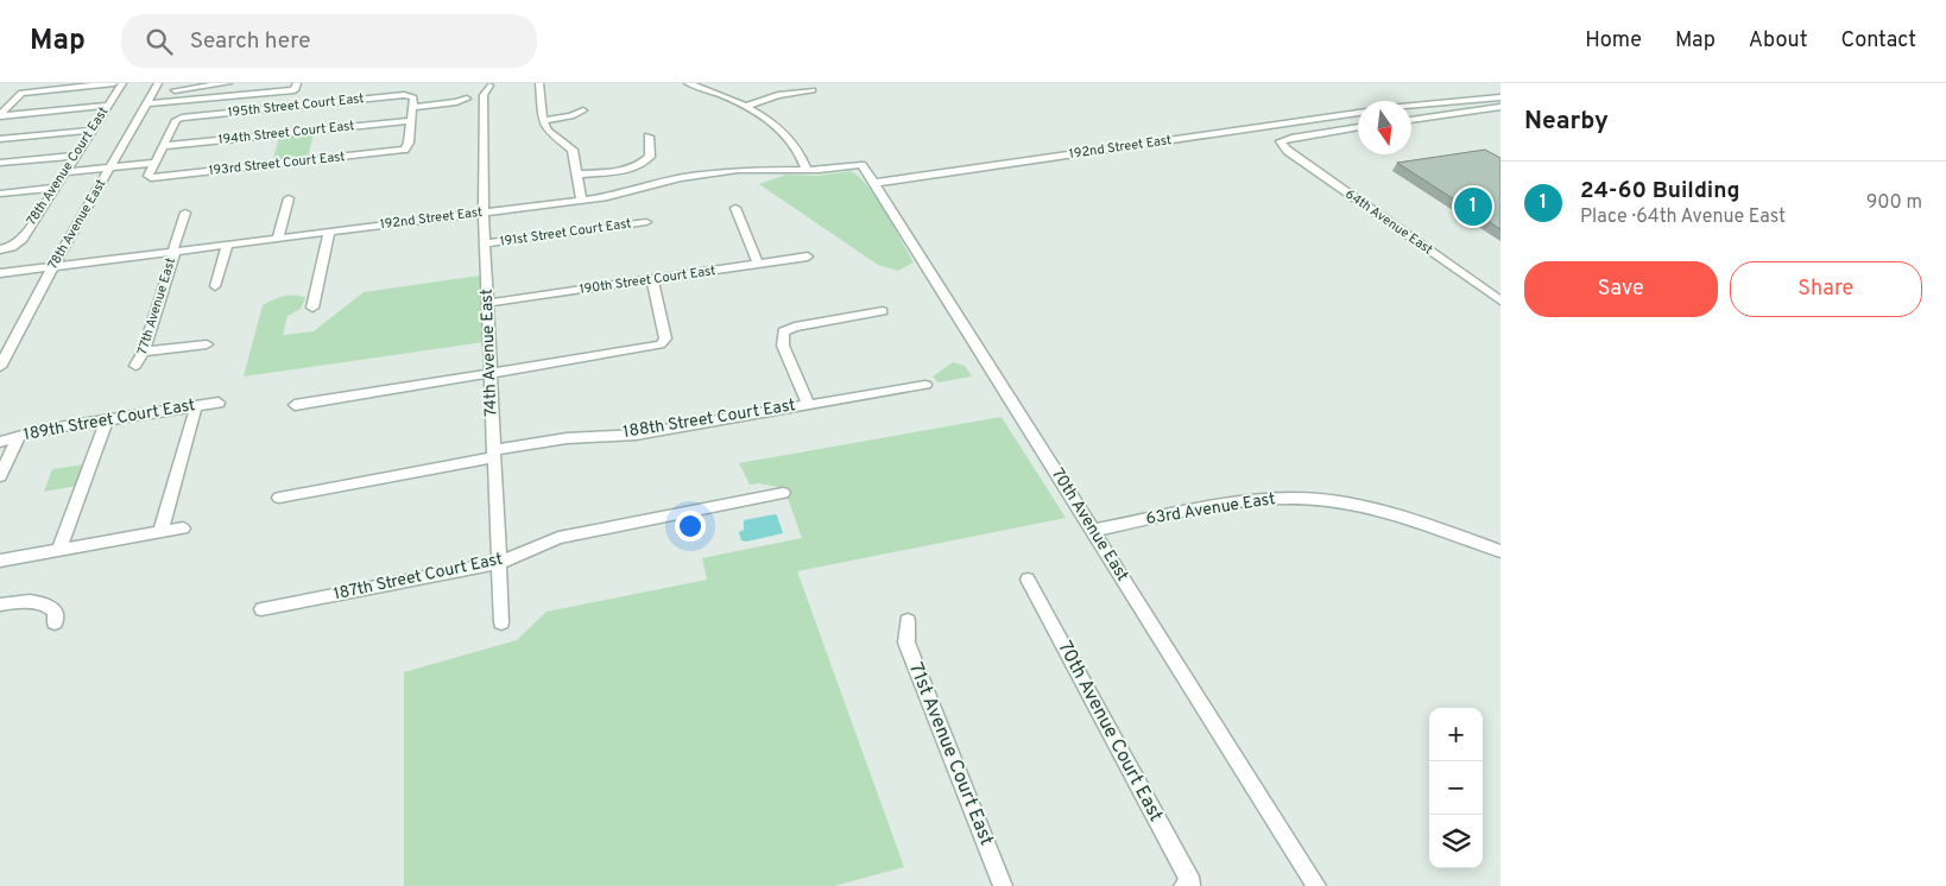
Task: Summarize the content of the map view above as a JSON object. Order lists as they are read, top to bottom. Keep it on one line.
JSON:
{"streets":{"street":["195th Street Court East","194th Street Court East","192nd Street East","193rd Street Court East","78th Avenue Court East","64th Avenue East","78th Avenue East","191st Street Court East","190th Street Court East","77th Avenue East","74th Avenue East","188th Street Court East","189th Street Court East","63rd Avenue East","70th Avenue East","187th Street Court East","70th Avenue Court East","71st Avenue Court East"]},"crossings":[["195th Street Court East","194th Street Court East"],["194th Street Court East","193rd Street Court East"],["192nd Street East","78th Avenue East"],["192nd Street East","77th Avenue East"],["192nd Street East","74th Avenue East"],["192nd Street East","70th Avenue East"],["191st Street Court East","74th Avenue East"],["190th Street Court East","74th Avenue East"],["74th Avenue East","188th Street Court East"],["74th Avenue East","187th Street Court East"],["63rd Avenue East","70th Avenue East"]],"north":"bottom","page":{"header":"Map","search":"Search here","nav":["Home","Map","About","Contact"],"heading":"Nearby","list":[{"mark":"1","name":"24-60 Building","note":"Place · 64th Avenue East","value":"900 m"}],"pins":"1","buttons":["Save","Share"],"map_buttons":["+","−"]}}
